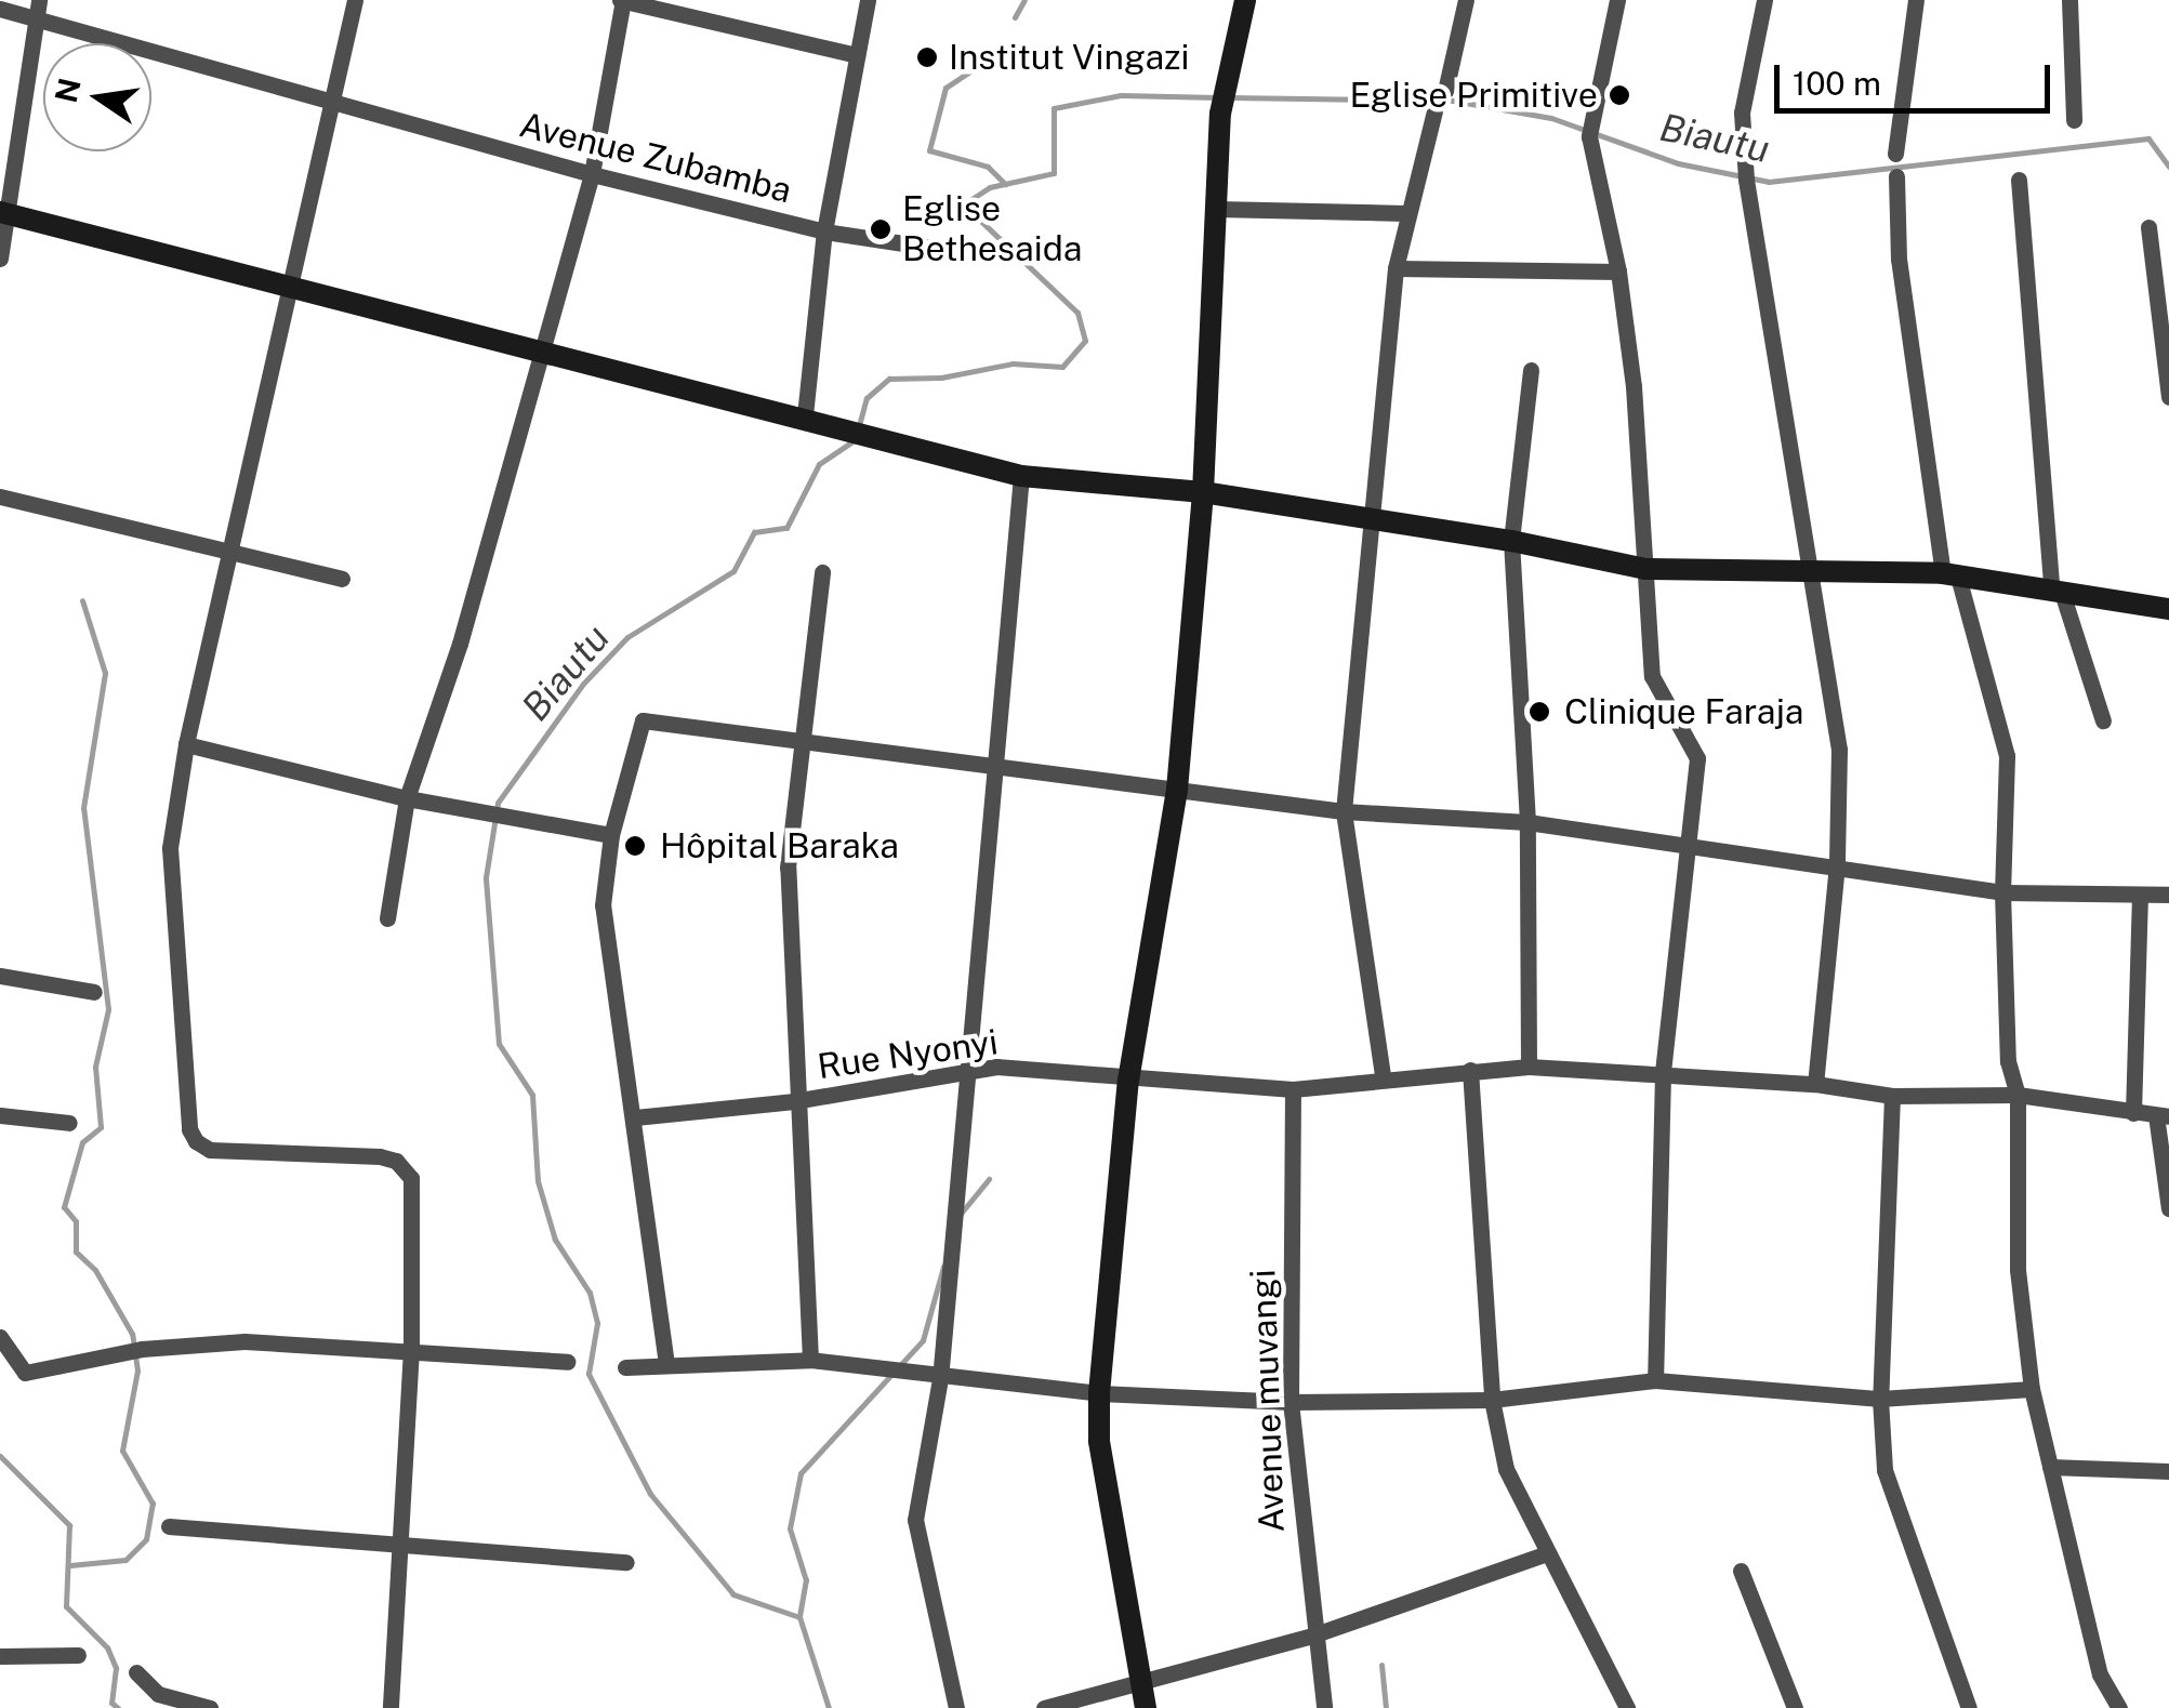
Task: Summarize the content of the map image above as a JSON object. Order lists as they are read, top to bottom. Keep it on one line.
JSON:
{"streets":{"street":["Avenue Zubamba","Rue Nyonyi","Avenue muvangi"]},"crossings":[["Rue Nyonyi","Avenue muvangi"]],"water":["Biautu"],"places":["Institut Vingazi","Eglise Primitive","Eglise Bethesaida","Clinique Faraja","Hôpital Baraka"],"scale_bar":"100 m","north":"left"}
